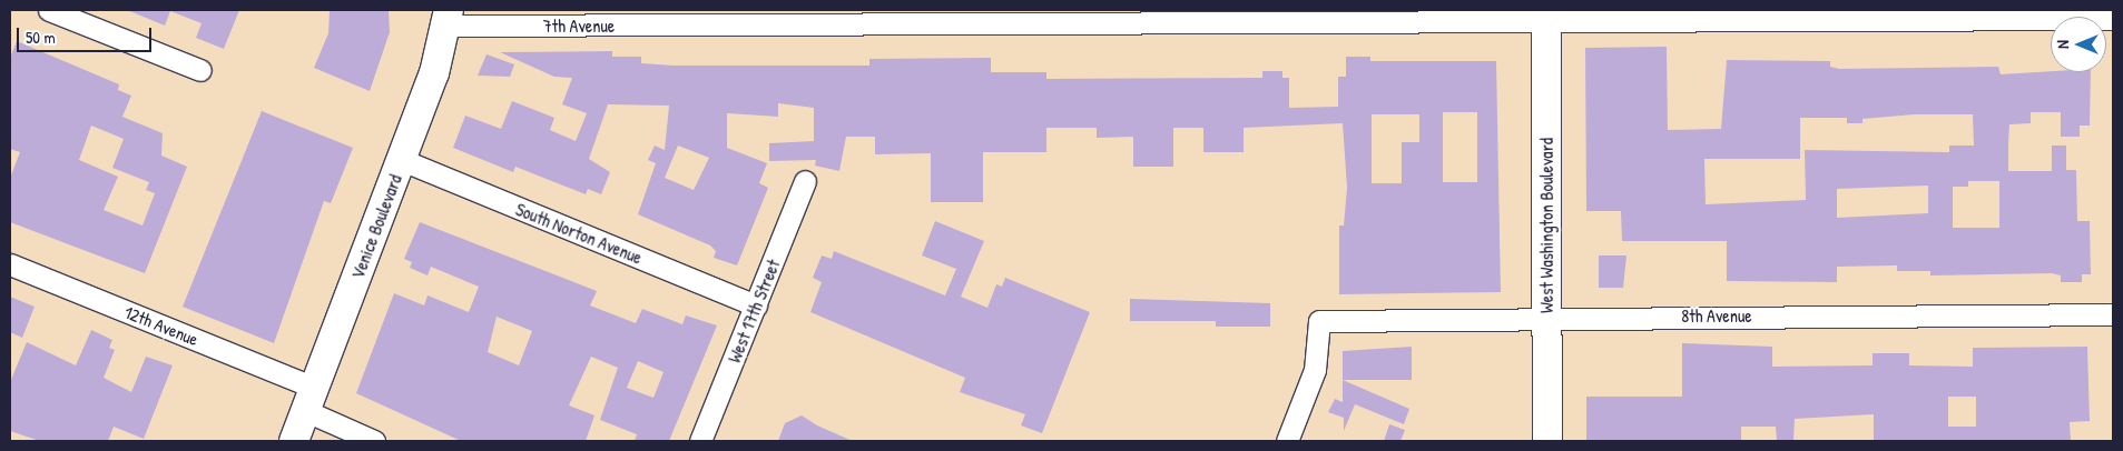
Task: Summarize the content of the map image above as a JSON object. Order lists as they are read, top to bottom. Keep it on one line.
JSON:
{"streets":{"main road":["West Washington Boulevard","Venice Boulevard"],"street":["7th Avenue","South Norton Avenue","West 17th Street","8th Avenue","12th Avenue"]},"crossings":[["7th Avenue","West Washington Boulevard"],["7th Avenue","Venice Boulevard"],["West Washington Boulevard","8th Avenue"],["Venice Boulevard","South Norton Avenue"],["Venice Boulevard","12th Avenue"],["South Norton Avenue","West 17th Street"]],"scale_bar":"50 m","north":"left"}
